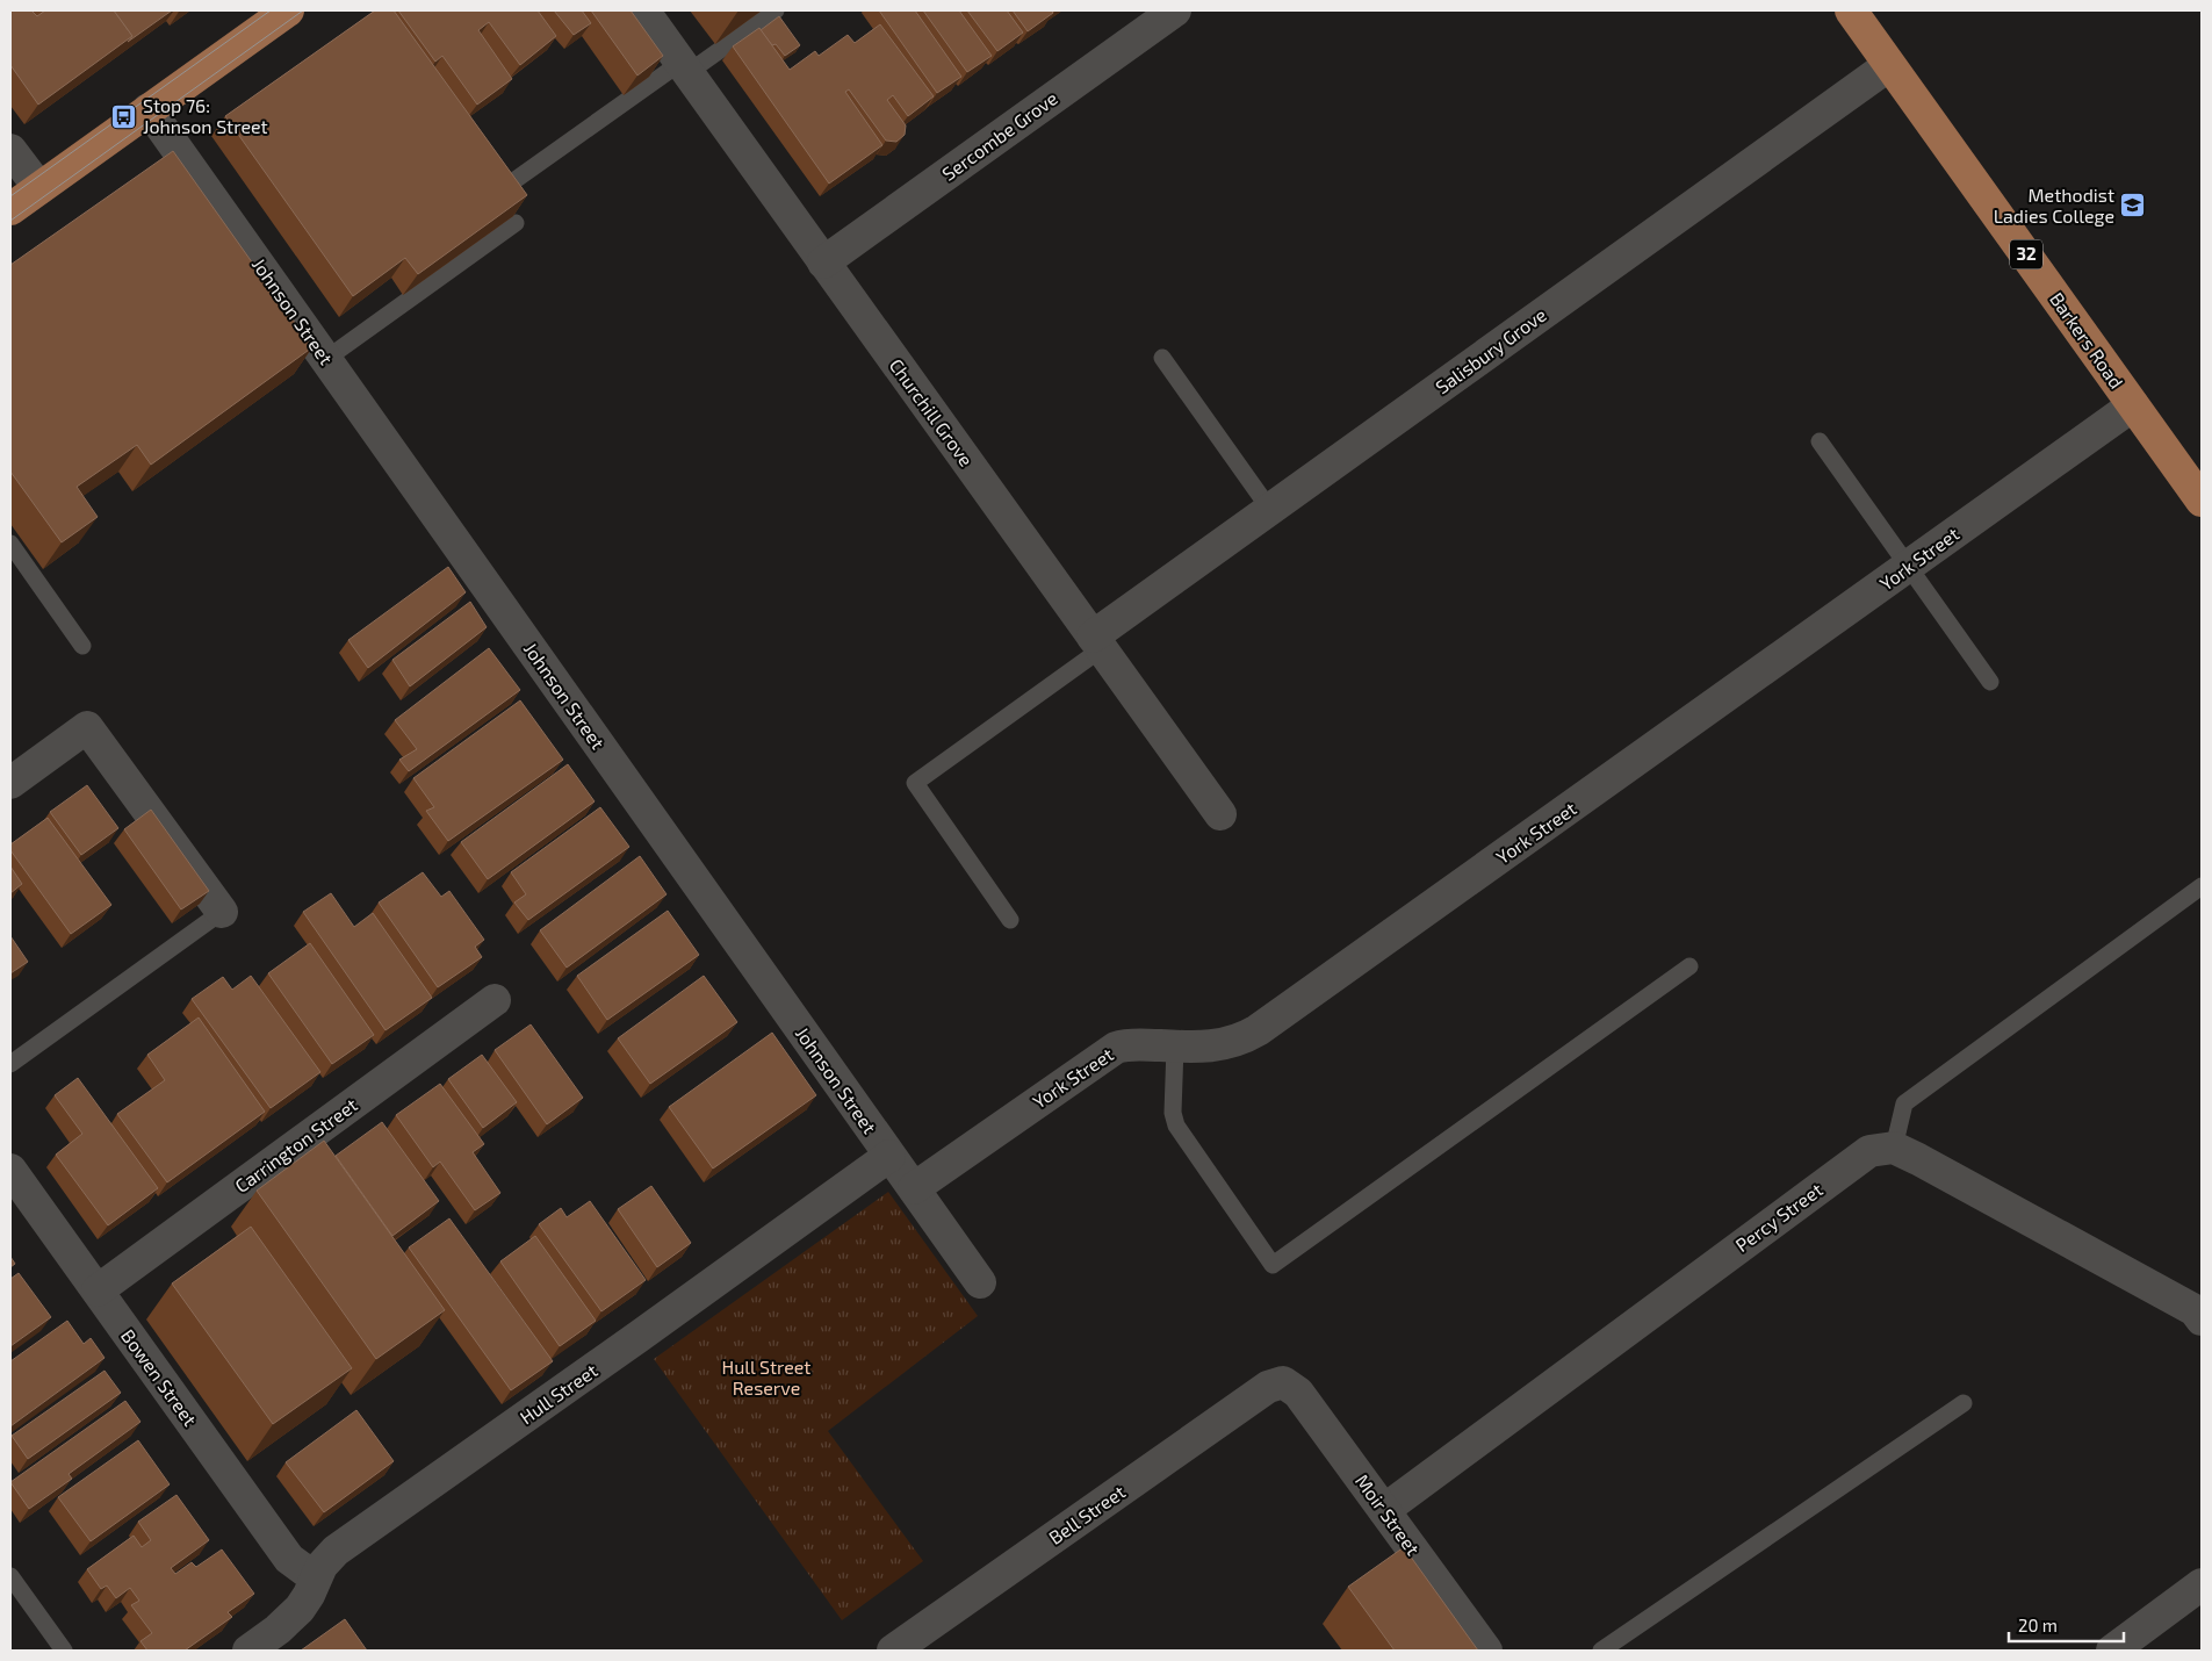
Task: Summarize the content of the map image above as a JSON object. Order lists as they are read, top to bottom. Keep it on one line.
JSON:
{"streets":{"main road":["32","Barkers Road"],"street":["Sercombe Grove","Johnson Street","Salisbury Grove","Churchill Grove","York Street","Carrington Street","Percy Street","Bowen Street","Hull Street","Bell Street","Moir Street"]},"crossings":[["Sercombe Grove","Churchill Grove"],["Johnson Street","York Street"],["Johnson Street","Hull Street"],["Barkers Road","Salisbury Grove"],["Barkers Road","York Street"],["Salisbury Grove","Churchill Grove"],["Carrington Street","Bowen Street"],["Percy Street","Moir Street"],["Bowen Street","Hull Street"],["Bell Street","Moir Street"]],"parks":["Hull Street Reserve"],"places":{"bus stop":["Stop 76: Johnson Street"],"school or university":["Methodist Ladies College"]},"scale_bar":"20 m"}
